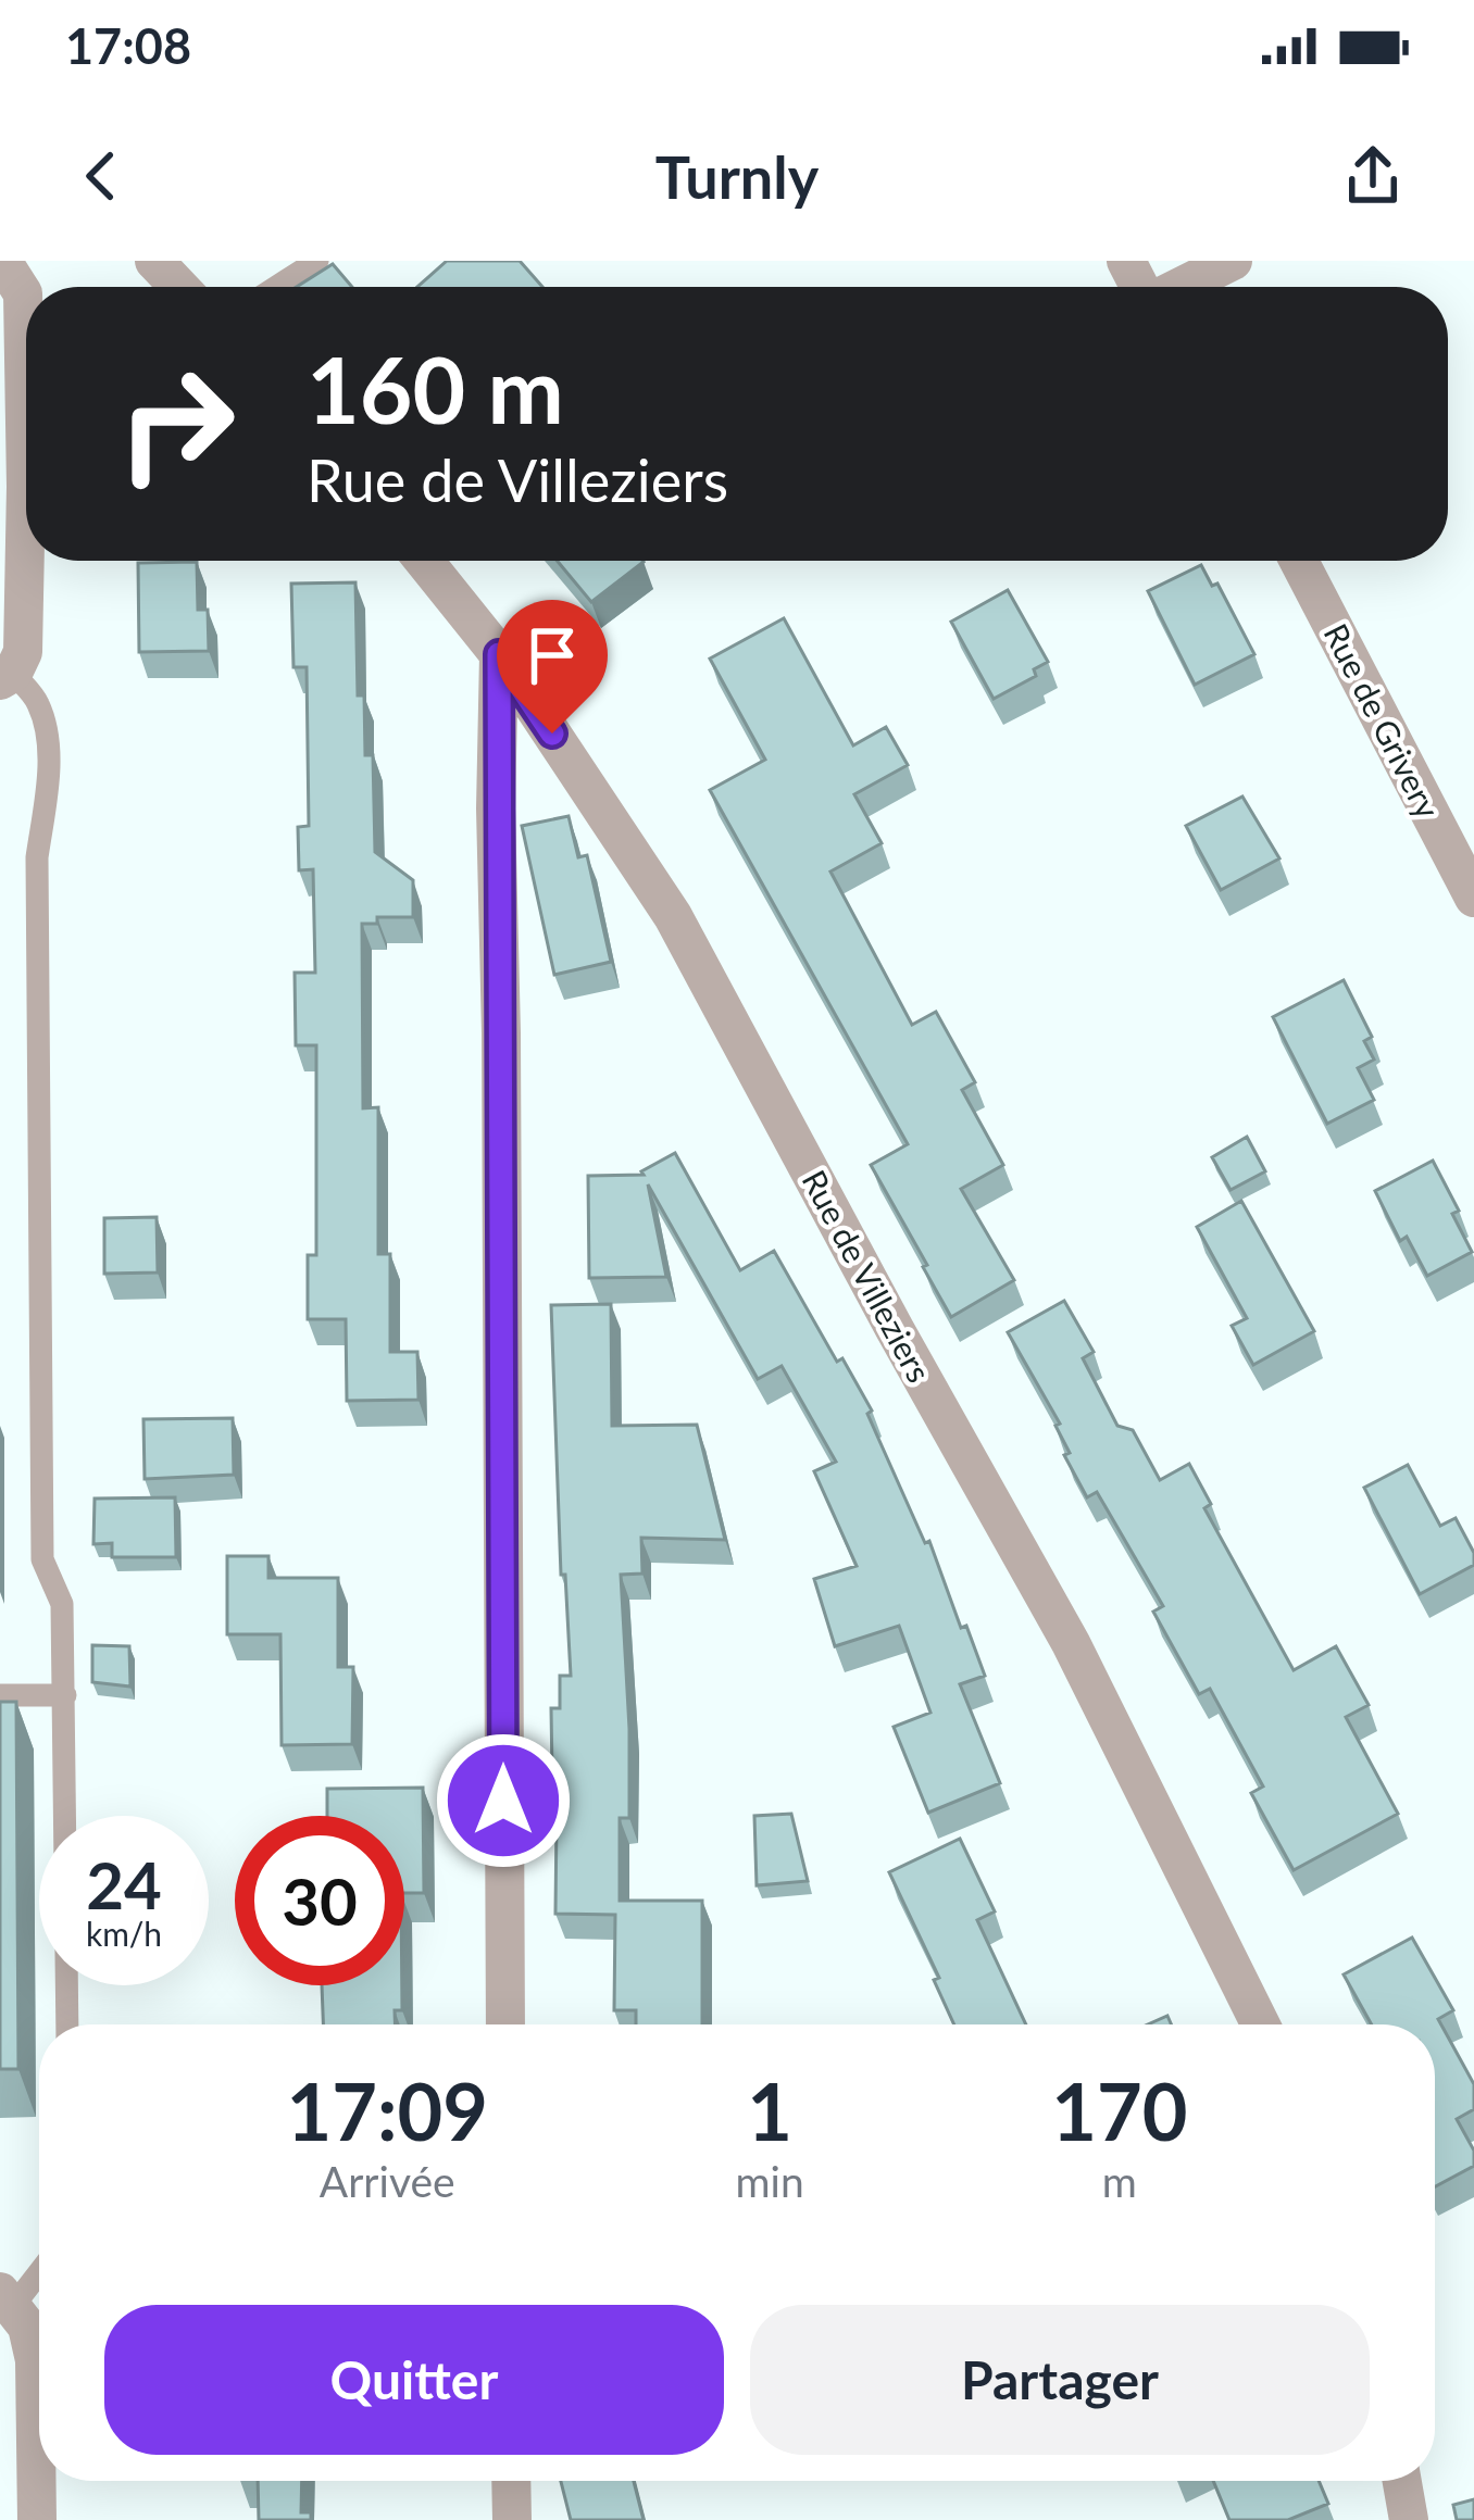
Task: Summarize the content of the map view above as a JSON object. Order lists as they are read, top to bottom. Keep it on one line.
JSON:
{"streets":{"street":["Rue de Grivery","Rue de Villeziers"]},"page":{"status":"17:08","header":"Turnly","turn":["160 m","Rue de Villeziers"],"speed":"24 km/h","limit":"30","eta":["17:09","Arrivée","1","min","170","m"],"buttons":["Quitter","Partager"]}}
